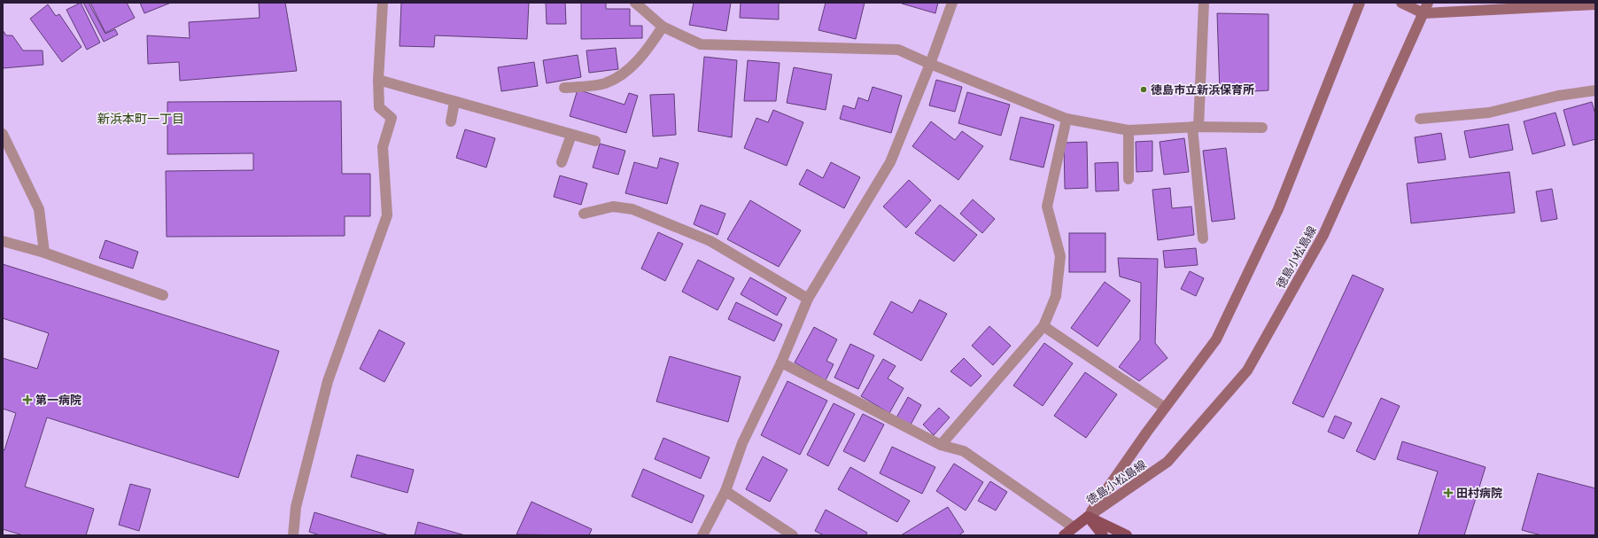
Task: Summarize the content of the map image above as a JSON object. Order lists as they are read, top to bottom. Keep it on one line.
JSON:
{"streets":{"main road":["徳島小松島線"]},"districts":["新浜本町一丁目"],"places":{"other":["徳島市立新浜保育所"],"health":["第一病院","田村病院"]}}
